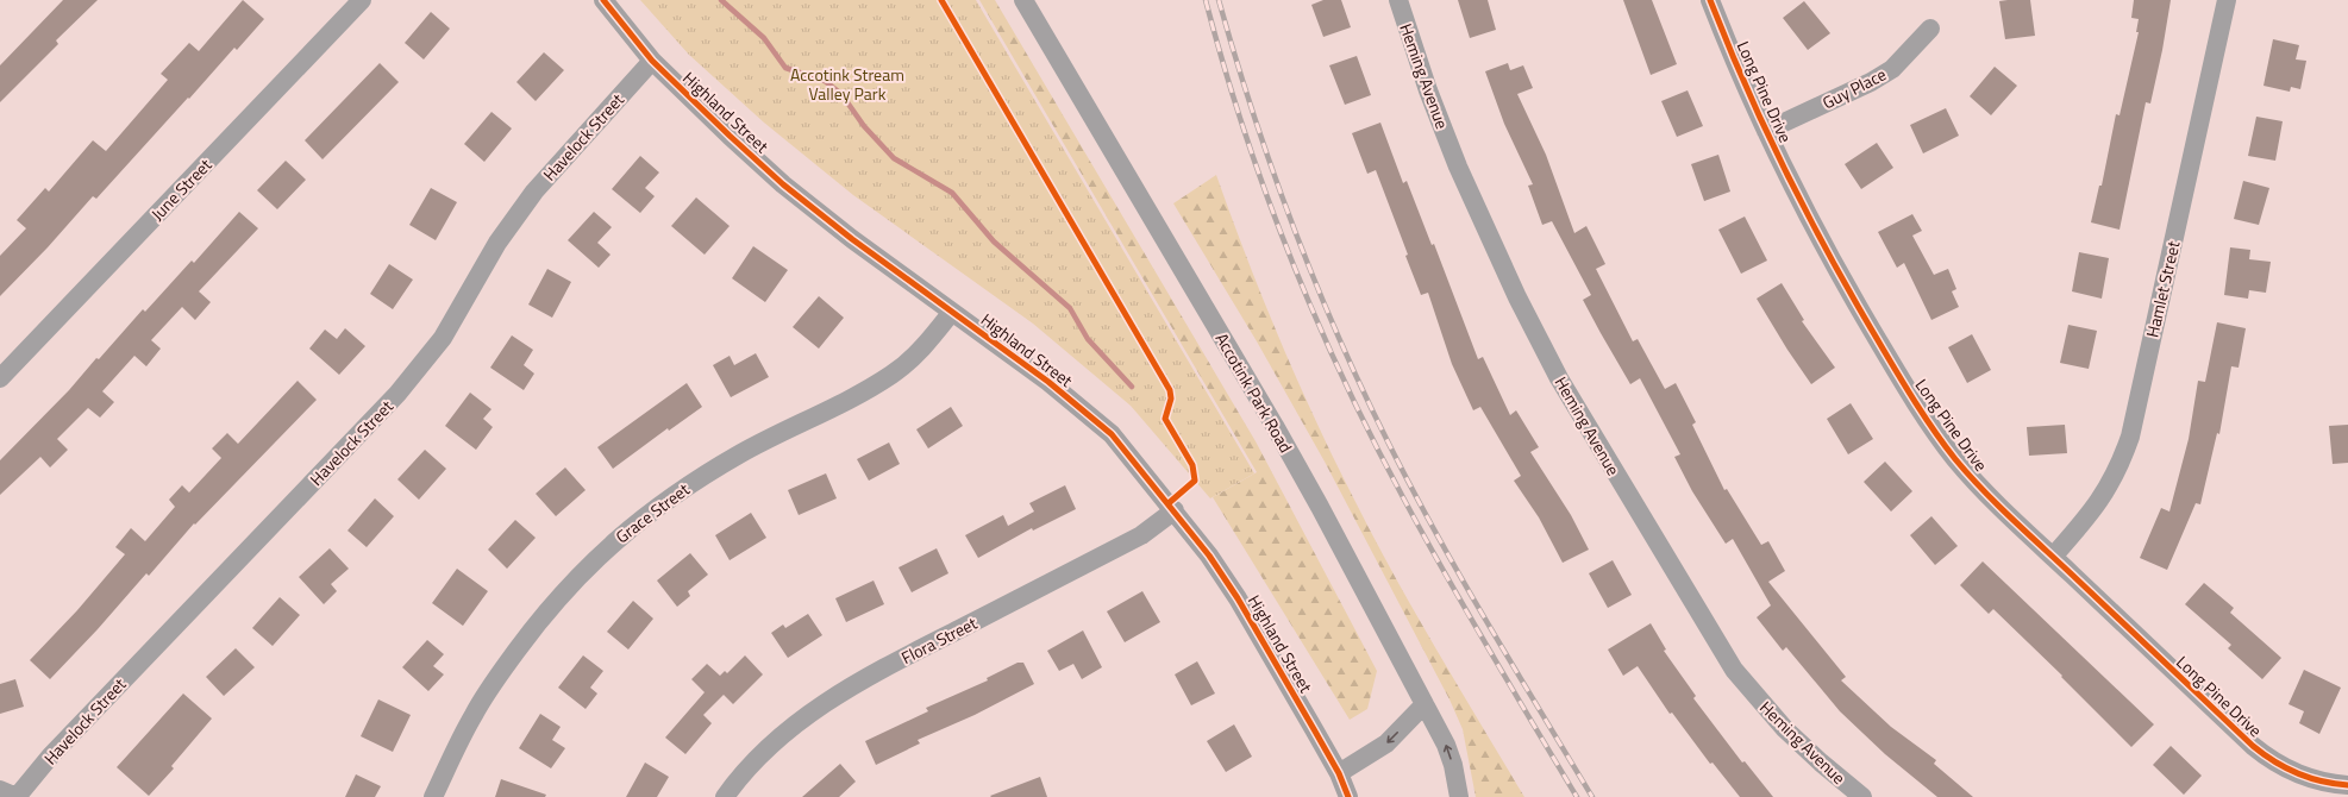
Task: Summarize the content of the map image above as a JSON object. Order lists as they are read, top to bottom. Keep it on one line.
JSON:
{"streets":{"street":["Heming Avenue","Guy Place","Long Pine Drive","Highland Street","Havelock Street","June Street","Hamlet Street","Accotink Park Road","Grace Street","Flora Street"]},"crossings":[["Guy Place","Long Pine Drive"],["Long Pine Drive","Hamlet Street"],["Highland Street","Havelock Street"],["Highland Street","Grace Street"],["Highland Street","Flora Street"]],"parks":["Accotink Stream Valley Park"]}
